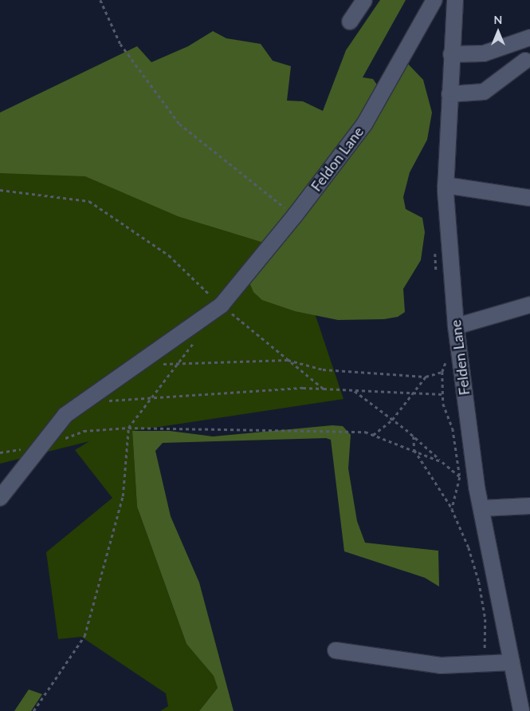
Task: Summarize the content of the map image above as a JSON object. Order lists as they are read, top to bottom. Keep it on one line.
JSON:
{"streets":{"street":["Feldon Lane","Felden Lane"]},"north":"top"}
